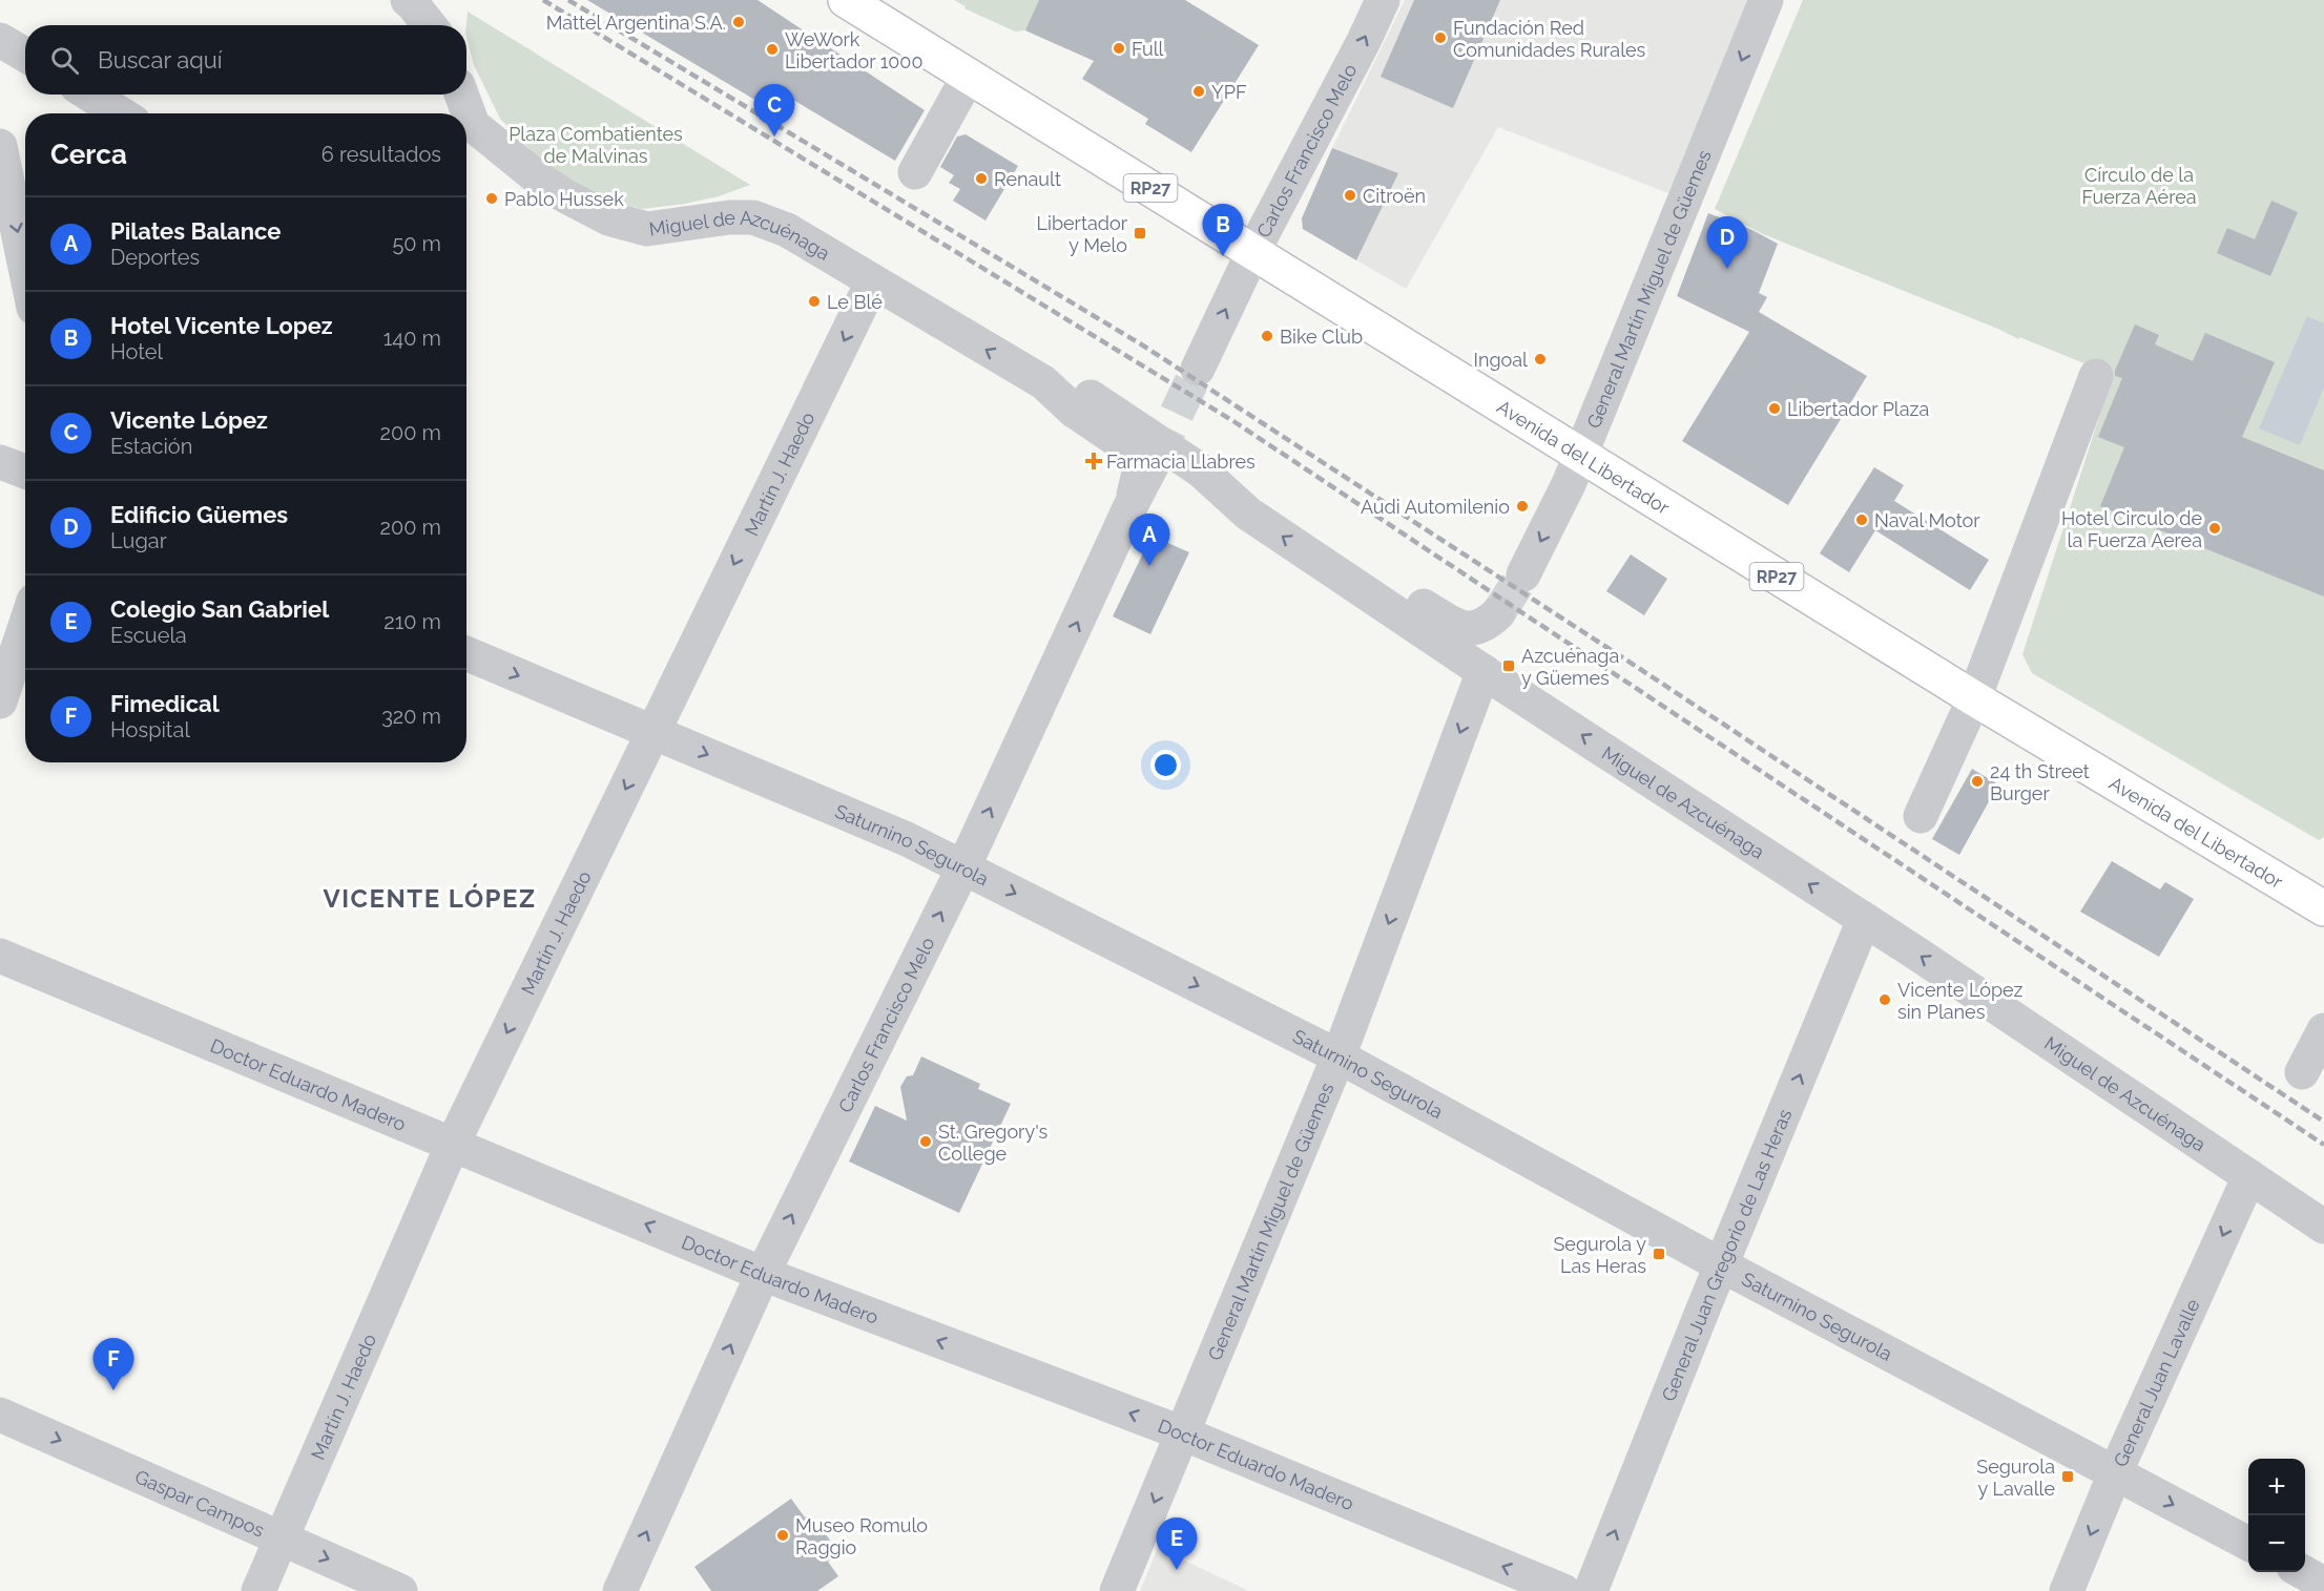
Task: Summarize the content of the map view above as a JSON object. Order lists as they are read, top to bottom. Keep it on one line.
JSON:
{"streets":{"main road":["RP27","Avenida del Libertador"],"street":["Carlos Francisco Melo","Miguel de Azcuénaga","General Martín Miguel de Güemes","Martín J. Haedo","Saturnino Segurola","Doctor Eduardo Madero","General Juan Gregorio de Las Heras","General Juan Lavalle","Gaspar Campos"]},"crossings":[["Carlos Francisco Melo","Miguel de Azcuénaga"],["Carlos Francisco Melo","Avenida del Libertador"],["Carlos Francisco Melo","Saturnino Segurola"],["Carlos Francisco Melo","Doctor Eduardo Madero"],["Miguel de Azcuénaga","General Martín Miguel de Güemes"],["Miguel de Azcuénaga","Martín J. Haedo"],["Miguel de Azcuénaga","General Juan Gregorio de Las Heras"],["Miguel de Azcuénaga","General Juan Lavalle"],["General Martín Miguel de Güemes","Avenida del Libertador"],["General Martín Miguel de Güemes","Saturnino Segurola"],["General Martín Miguel de Güemes","Doctor Eduardo Madero"],["Martín J. Haedo","Saturnino Segurola"],["Martín J. Haedo","Doctor Eduardo Madero"],["Martín J. Haedo","Gaspar Campos"],["Saturnino Segurola","General Juan Gregorio de Las Heras"],["Saturnino Segurola","General Juan Lavalle"]],"one_way":["Carlos Francisco Melo","Miguel de Azcuénaga","General Martín Miguel de Güemes","Martín J. Haedo","Saturnino Segurola","Doctor Eduardo Madero","General Juan Gregorio de Las Heras","General Juan Lavalle","Gaspar Campos"],"districts":["VICENTE LÓPEZ"],"parks":["Plaza Combatientes de Malvinas","Círculo de la Fuerza Aérea"],"places":{"other":["Mattel Argentina S.A.","Fundación Red Comunidades Rurales","Full","WeWork Libertador 1000","YPF","Renault","Citroën","Pablo Hussek","Le Blé","Bike Club","Ingoal","Libertador Plaza","Audi Automilenio","Naval Motor","Hotel Circulo de la Fuerza Aerea","24 th Street Burger","Vicente López sin Planes","St. Gregory's College","Museo Romulo Raggio"],"transit":["Libertador y Melo","Azcuénaga y Güemes","Segurola y Las Heras","Segurola y Lavalle"],"health":["Farmacia Llabres"]},"page":{"search":"Buscar aquí","pins":["C","B","D","A","F","E"],"heading":["Cerca","6 resultados"],"list":[{"mark":"A","name":"Pilates Balance","note":"Deportes","value":"50 m"},{"mark":"B","name":"Hotel Vicente Lopez","note":"Hotel","value":"140 m"},{"mark":"C","name":"Vicente López","note":"Estación","value":"200 m"},{"mark":"D","name":"Edificio Güemes","note":"Lugar","value":"200 m"},{"mark":"E","name":"Colegio San Gabriel","note":"Escuela","value":"210 m"},{"mark":"F","name":"Fimedical","note":"Hospital","value":"320 m"}],"map_buttons":["+","−"]}}
